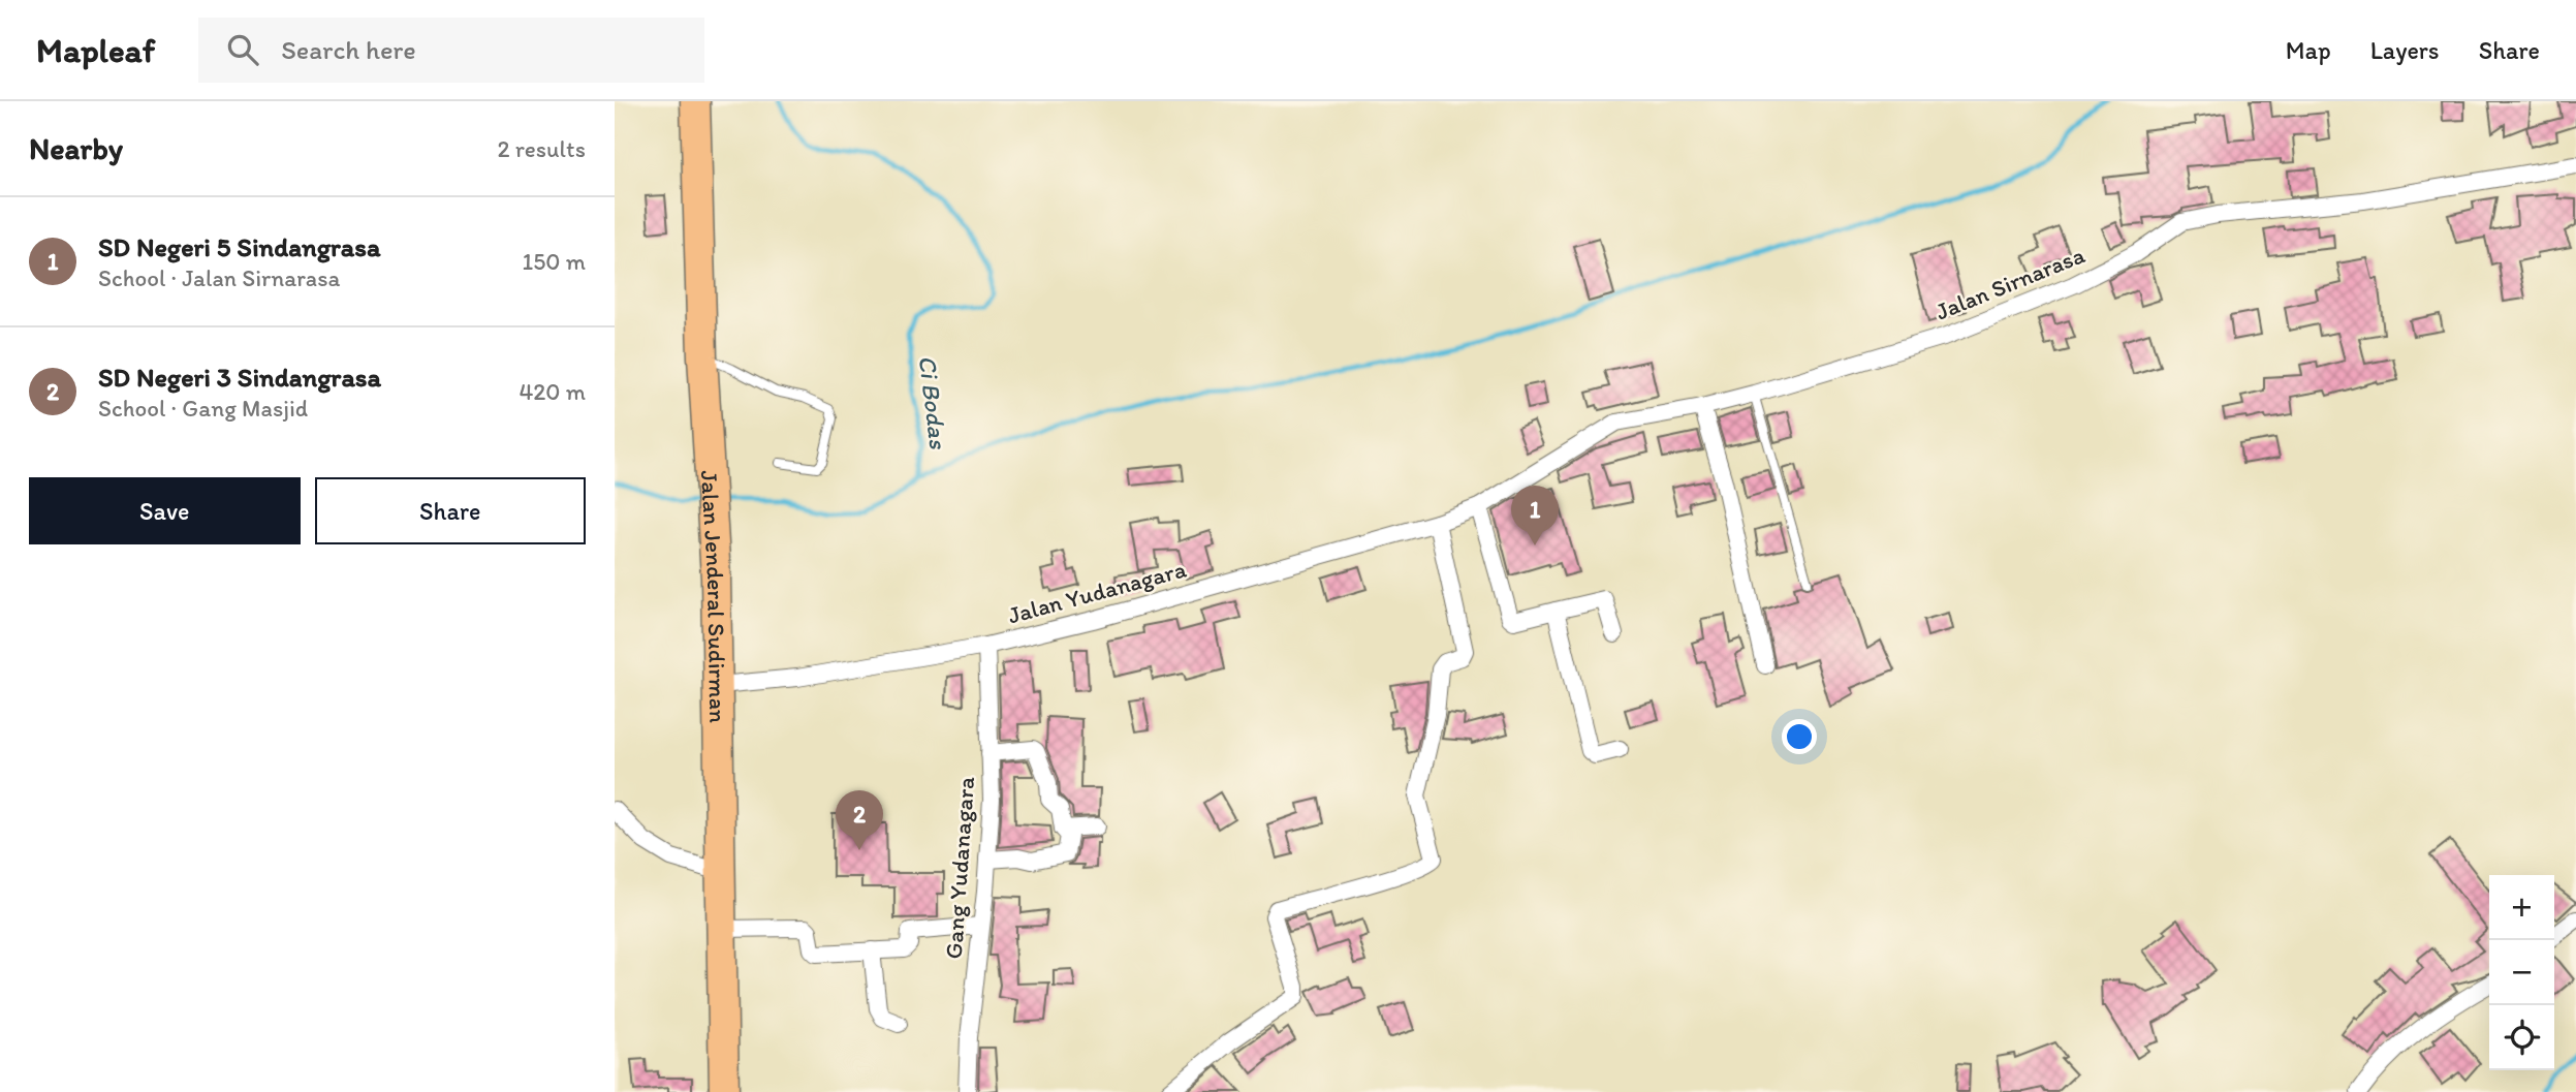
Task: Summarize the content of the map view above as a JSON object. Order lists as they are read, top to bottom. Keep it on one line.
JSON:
{"streets":{"highway":["Jalan Jenderal Sudirman"],"street":["Jalan Sirnarasa","Jalan Yudanagara","Gang Yudanagara"]},"crossings":[["Jalan Sirnarasa","Jalan Yudanagara"],["Jalan Yudanagara","Jalan Jenderal Sudirman"],["Jalan Yudanagara","Gang Yudanagara"]],"water":["Ci Bodas"],"page":{"header":"Mapleaf","search":"Search here","nav":["Map","Layers","Share"],"heading":["Nearby","2 results"],"list":[{"mark":"1","name":"SD Negeri 5 Sindangrasa","note":"School · Jalan Sirnarasa","value":"150 m"},{"mark":"2","name":"SD Negeri 3 Sindangrasa","note":"School · Gang Masjid","value":"420 m"}],"buttons":["Save","Share"],"pins":["1","2"],"map_buttons":["+","−"]}}
